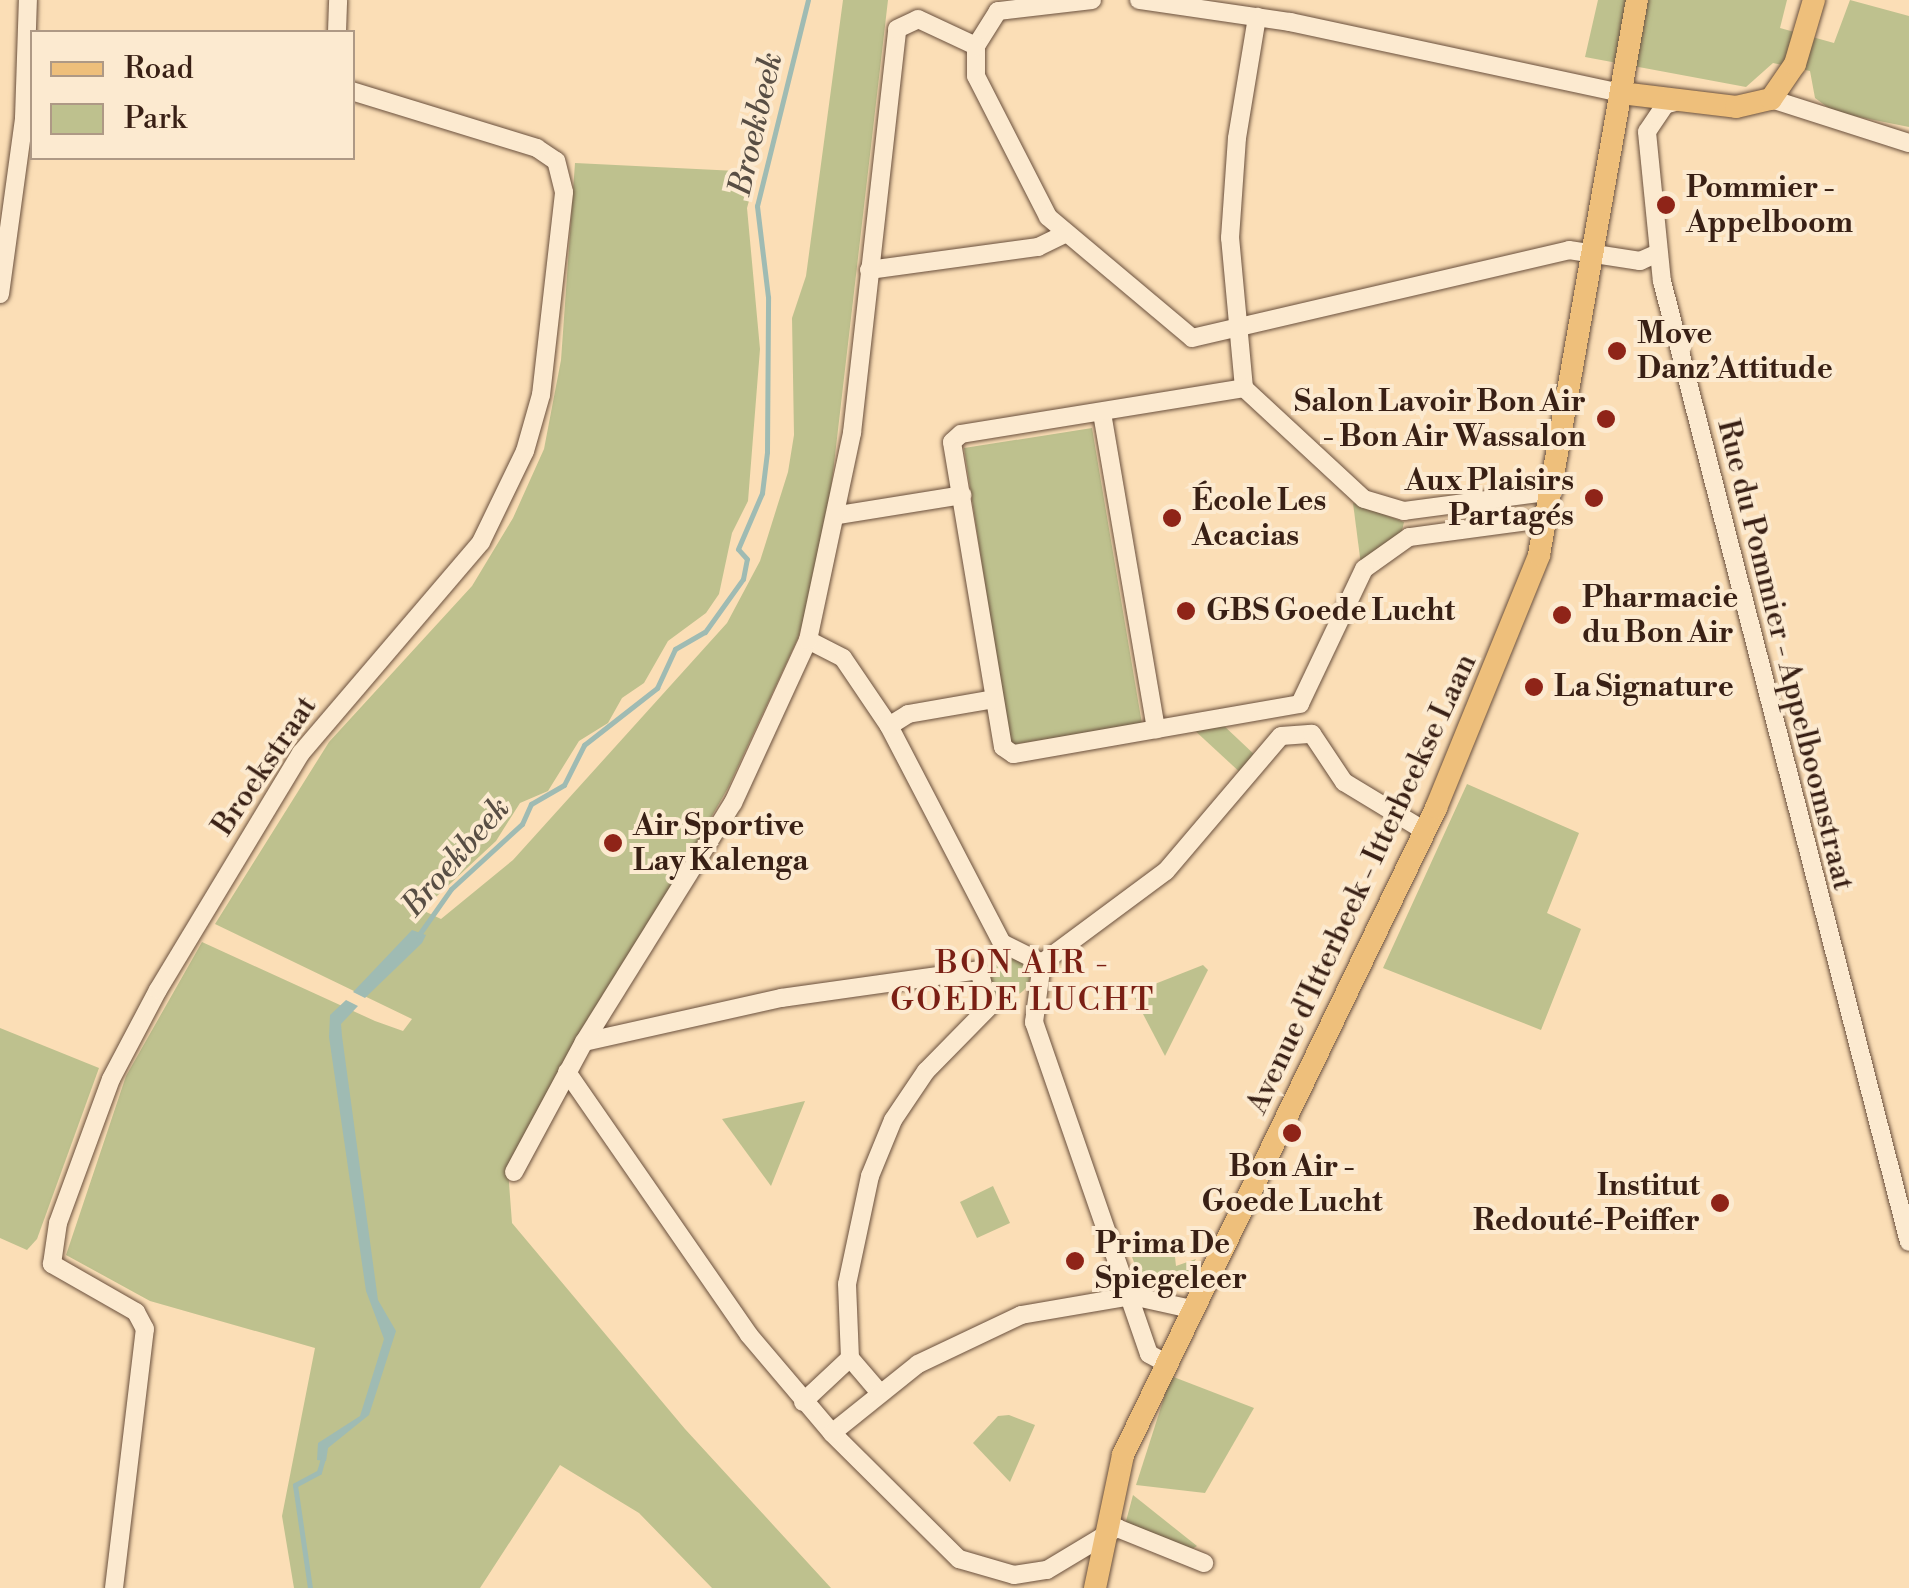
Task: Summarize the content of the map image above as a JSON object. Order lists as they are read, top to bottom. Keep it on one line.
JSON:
{"streets":{"main road":["Avenue d'Itterbeek - Itterbeekse Laan"],"street":["Rue du Pommier - Appelboomstraat","Broekstraat"]},"districts":["BON AIR - GOEDE LUCHT"],"water":["Broekbeek"],"places":["Pommier - Appelboom","Move Danz’Attitude","Salon Lavoir Bon Air - Bon Air Wassalon","Aux Plaisirs Partagés","École Les Acacias","GBS Goede Lucht","Pharmacie du Bon Air","La Signature","Air Sportive Lay Kalenga","Bon Air - Goede Lucht","Institut Redouté-Peiffer","Prima De Spiegeleer"],"legend":["Road","Park"]}
